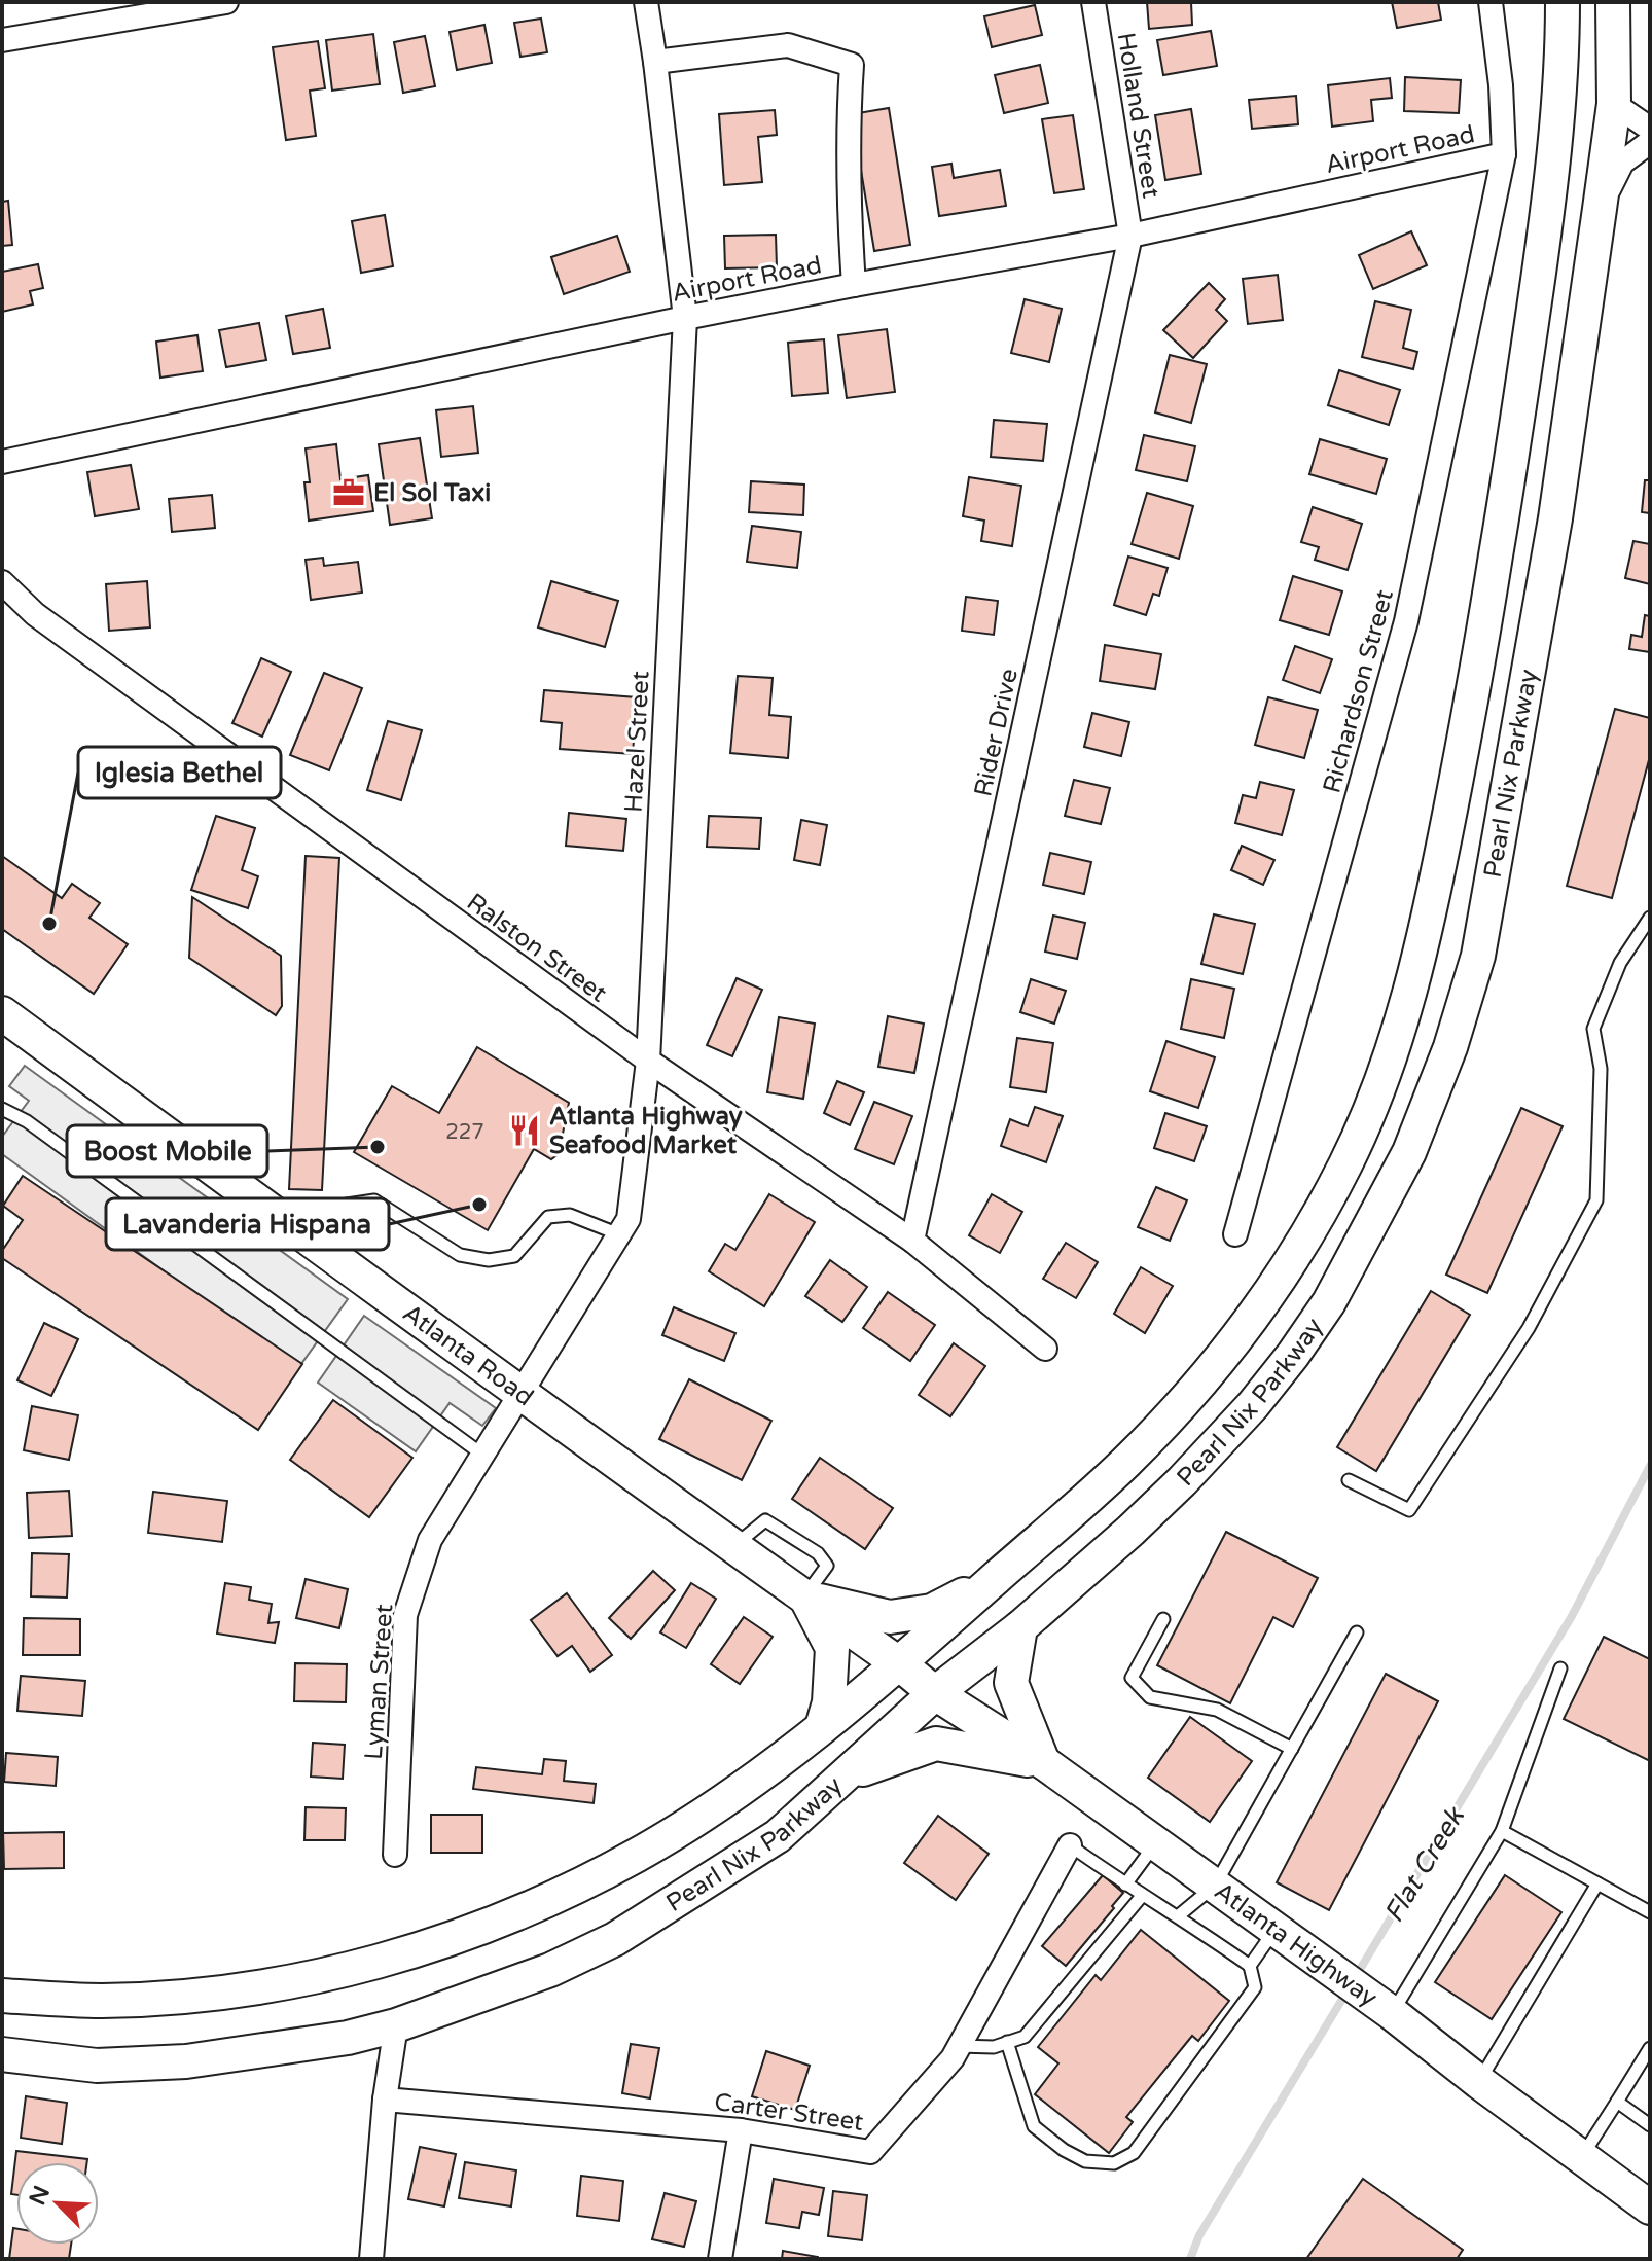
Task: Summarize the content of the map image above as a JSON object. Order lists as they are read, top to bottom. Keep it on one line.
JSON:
{"streets":{"main road":["Pearl Nix Parkway","Atlanta Road","Atlanta Highway"],"street":["Holland Street","Airport Road","Richardson Street","Rider Drive","Hazel Street","Ralston Street","Lyman Street","Carter Street"]},"crossings":[["Holland Street","Airport Road"],["Holland Street","Rider Drive"],["Airport Road","Richardson Street"],["Airport Road","Rider Drive"],["Airport Road","Hazel Street"],["Rider Drive","Ralston Street"],["Hazel Street","Ralston Street"],["Hazel Street","Atlanta Road"],["Hazel Street","Lyman Street"],["Pearl Nix Parkway","Atlanta Road"],["Pearl Nix Parkway","Atlanta Highway"],["Atlanta Road","Lyman Street"],["Atlanta Road","Atlanta Highway"]],"water":["Flat Creek"],"places":{"office":["El Sol Taxi"],"other":["Iglesia Bethel","Boost Mobile","Lavanderia Hispana"],"restaurant":["Atlanta Highway Seafood Market"]},"house_numbers":["227"],"north":"top left"}
